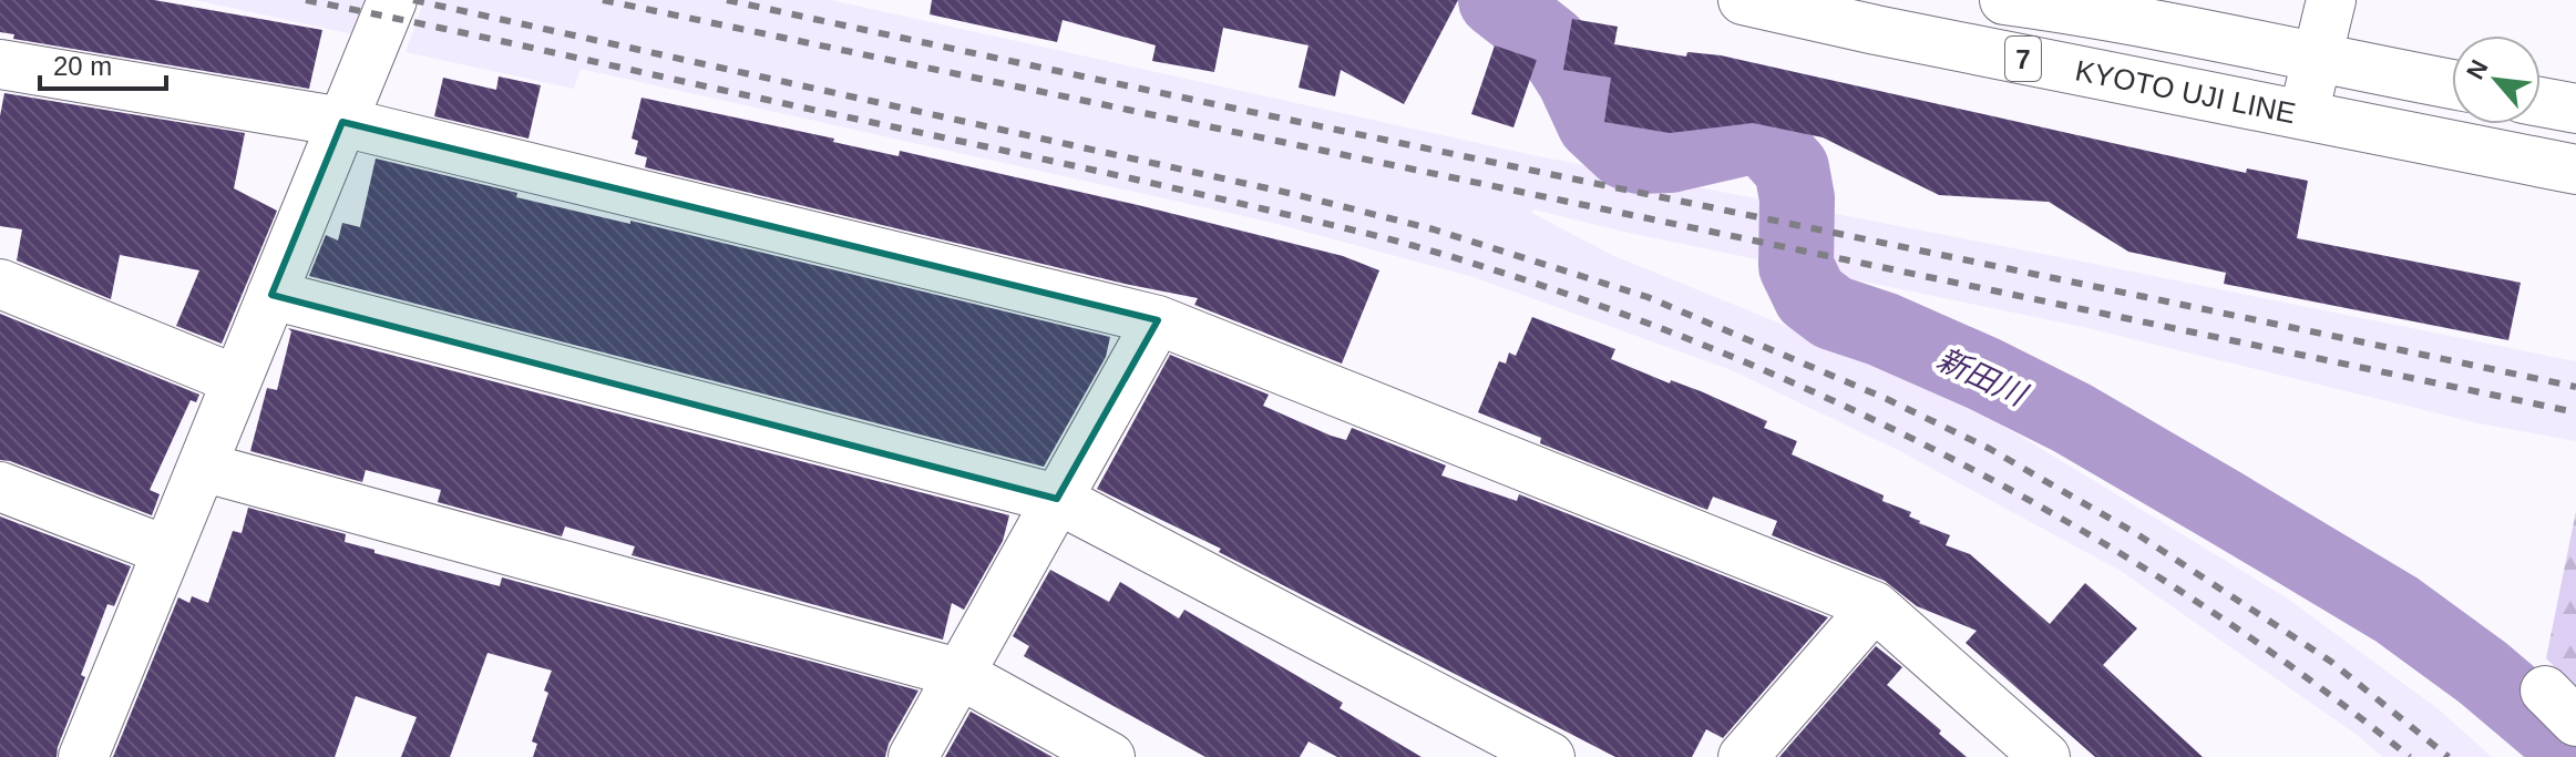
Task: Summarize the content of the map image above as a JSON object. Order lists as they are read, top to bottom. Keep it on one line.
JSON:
{"streets":{"street":["7","KYOTO UJI LINE"]},"water":["新田川"],"scale_bar":"20 m","north":"top left"}
